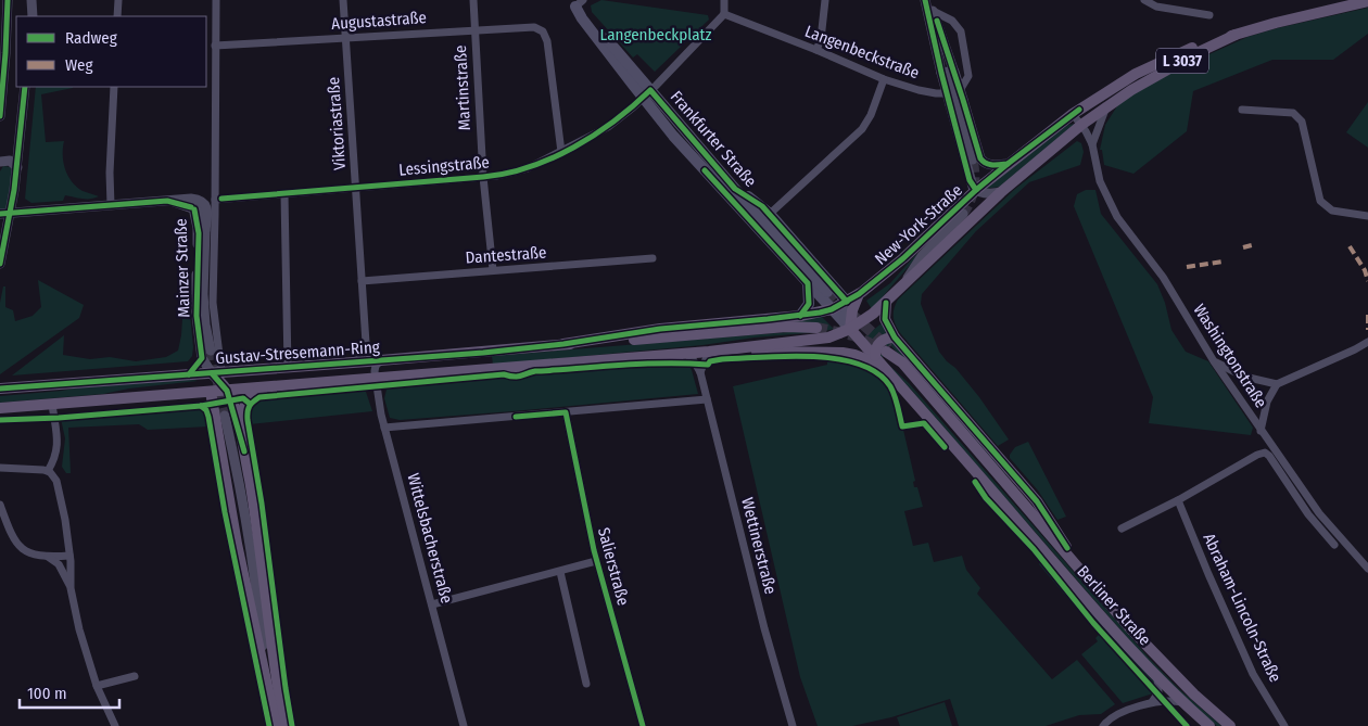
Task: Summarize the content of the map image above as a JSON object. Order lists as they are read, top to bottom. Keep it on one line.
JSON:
{"streets":{"main road":["L 3037","Frankfurter Straße","New-York-Straße","Gustav-Stresemann-Ring","Berliner Straße"],"street":["Augustastraße","Langenbeckstraße","Martinstraße","Viktoriastraße","Lessingstraße","Dantestraße","Mainzer Straße","Washingtonstraße","Wittelsbacherstraße","Wettinerstraße","Salierstraße","Abraham-Lincoln-Straße"]},"crossings":[["Augustastraße","Martinstraße"],["Augustastraße","Viktoriastraße"],["Augustastraße","Lessingstraße"],["Augustastraße","Mainzer Straße"],["Martinstraße","Lessingstraße"],["Martinstraße","Dantestraße"],["Viktoriastraße","Lessingstraße"],["Viktoriastraße","Dantestraße"],["Frankfurter Straße","Lessingstraße"],["Frankfurter Straße","New-York-Straße"],["Frankfurter Straße","Gustav-Stresemann-Ring"],["Frankfurter Straße","Berliner Straße"],["Lessingstraße","Mainzer Straße"],["New-York-Straße","Gustav-Stresemann-Ring"],["New-York-Straße","Washingtonstraße"],["New-York-Straße","Berliner Straße"],["Mainzer Straße","Gustav-Stresemann-Ring"],["Gustav-Stresemann-Ring","Wittelsbacherstraße"],["Gustav-Stresemann-Ring","Wettinerstraße"],["Gustav-Stresemann-Ring","Berliner Straße"]],"parks":["Langenbeckplatz"],"legend":["Radweg","Weg"],"scale_bar":"100 m"}
